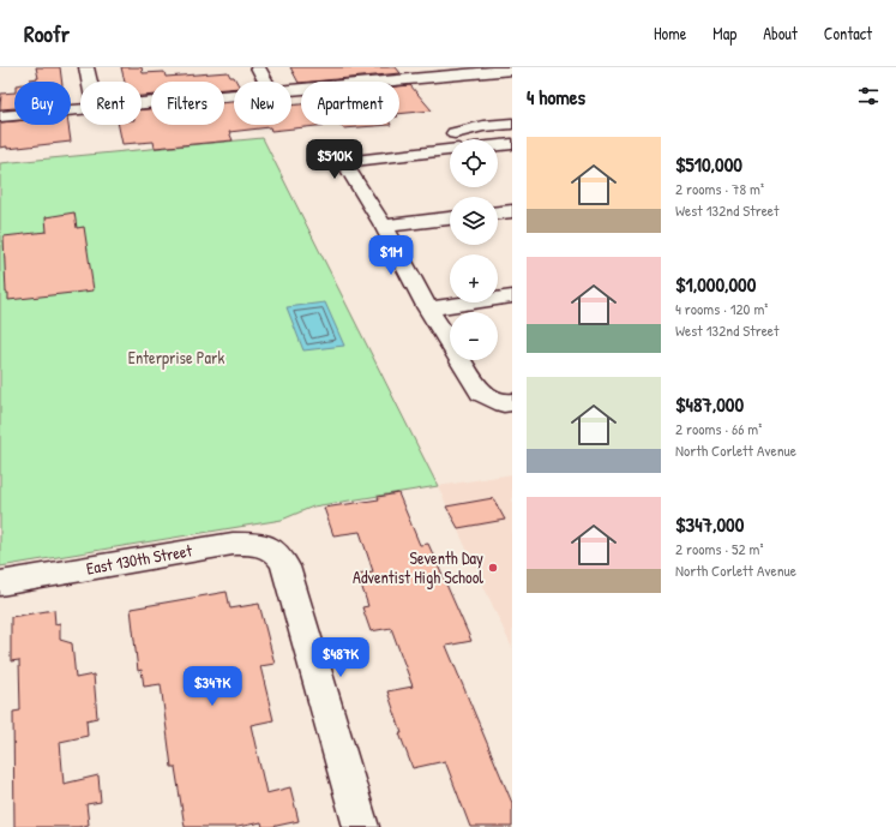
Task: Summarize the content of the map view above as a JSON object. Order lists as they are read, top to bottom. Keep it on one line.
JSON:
{"streets":{"street":["East 130th Street"]},"parks":["Enterprise Park"],"places":["Seventh Day Adventist High School"],"page":{"header":"Roofr","nav":["Home","Map","About","Contact"],"heading":"4 homes","chip":["Buy","Rent","Filters","New","Apartment"],"list":[{"name":"$510,000","note":"2 rooms · 78 m² · West 132nd Street"},{"name":"$1,000,000","note":"4 rooms · 120 m² · West 132nd Street"},{"name":"$487,000","note":"2 rooms · 66 m² · North Corlett Avenue"},{"name":"$347,000","note":"2 rooms · 52 m² · North Corlett Avenue"}],"map_buttons":["+","−"],"price":["$510K","$1M","$487K","$347K"]}}
